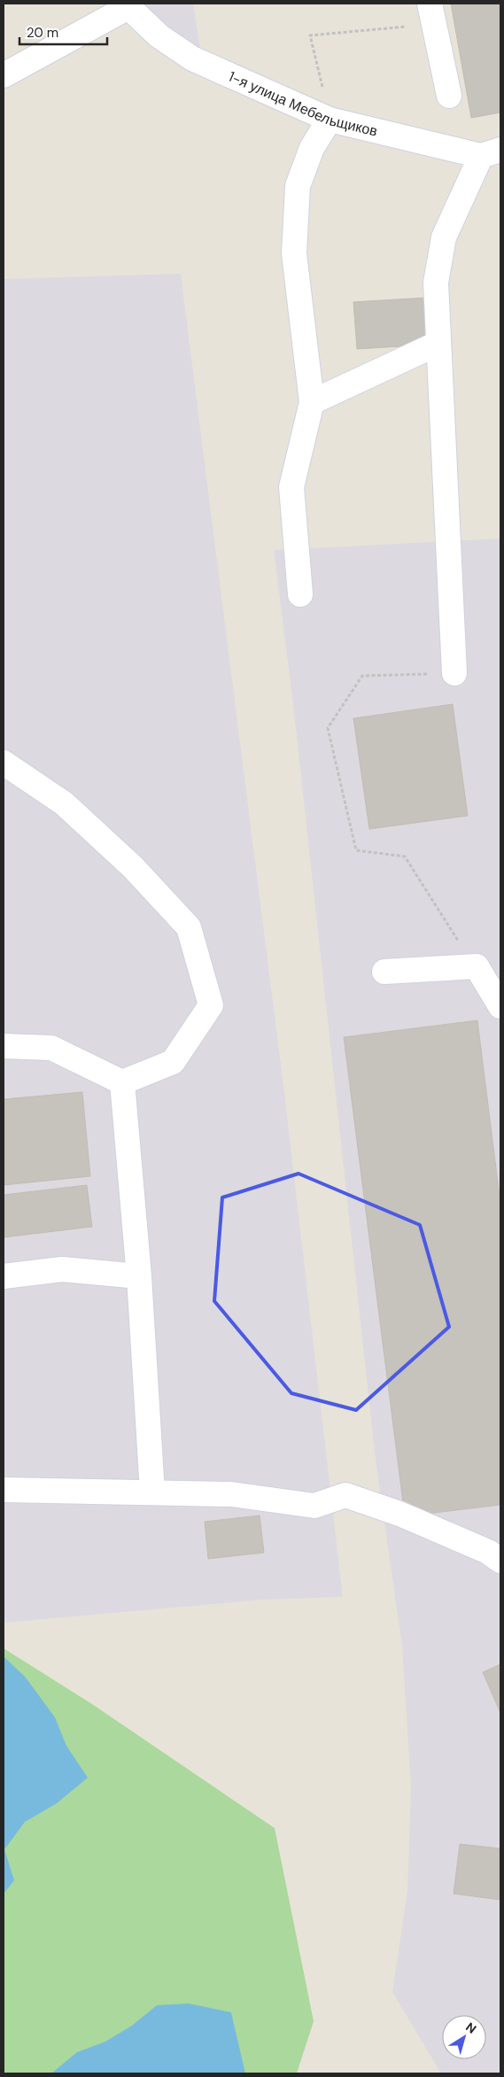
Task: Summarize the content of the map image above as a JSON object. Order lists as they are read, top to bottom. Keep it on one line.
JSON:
{"streets":{"street":["1-я улица Мебельщиков"]},"scale_bar":"20 m","north":"top right"}
